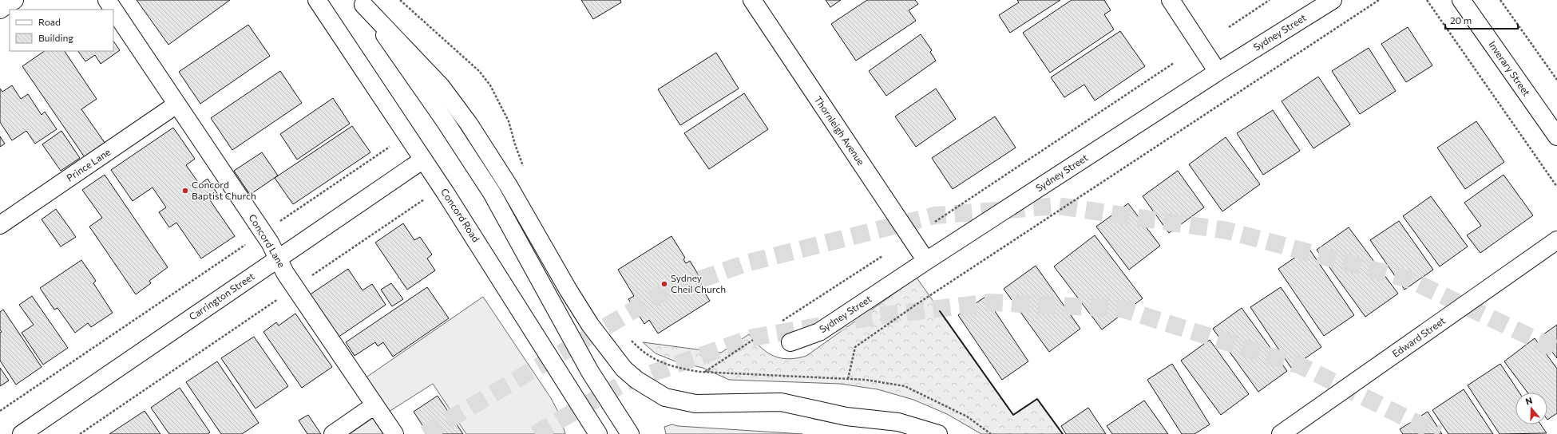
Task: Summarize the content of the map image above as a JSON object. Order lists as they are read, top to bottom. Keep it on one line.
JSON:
{"streets":{"main road":["Sydney Street","Inverary Street","Thornleigh Avenue","Prince Lane","Concord Road","Concord Lane","Carrington Street","Edward Street"]},"crossings":[["Sydney Street","Thornleigh Avenue"],["Prince Lane","Concord Lane"],["Concord Road","Carrington Street"],["Concord Lane","Carrington Street"]],"places":["Concord Baptist Church","Sydney Cheil Church"],"legend":["Road","Building"],"scale_bar":"20 m","north":"top"}
